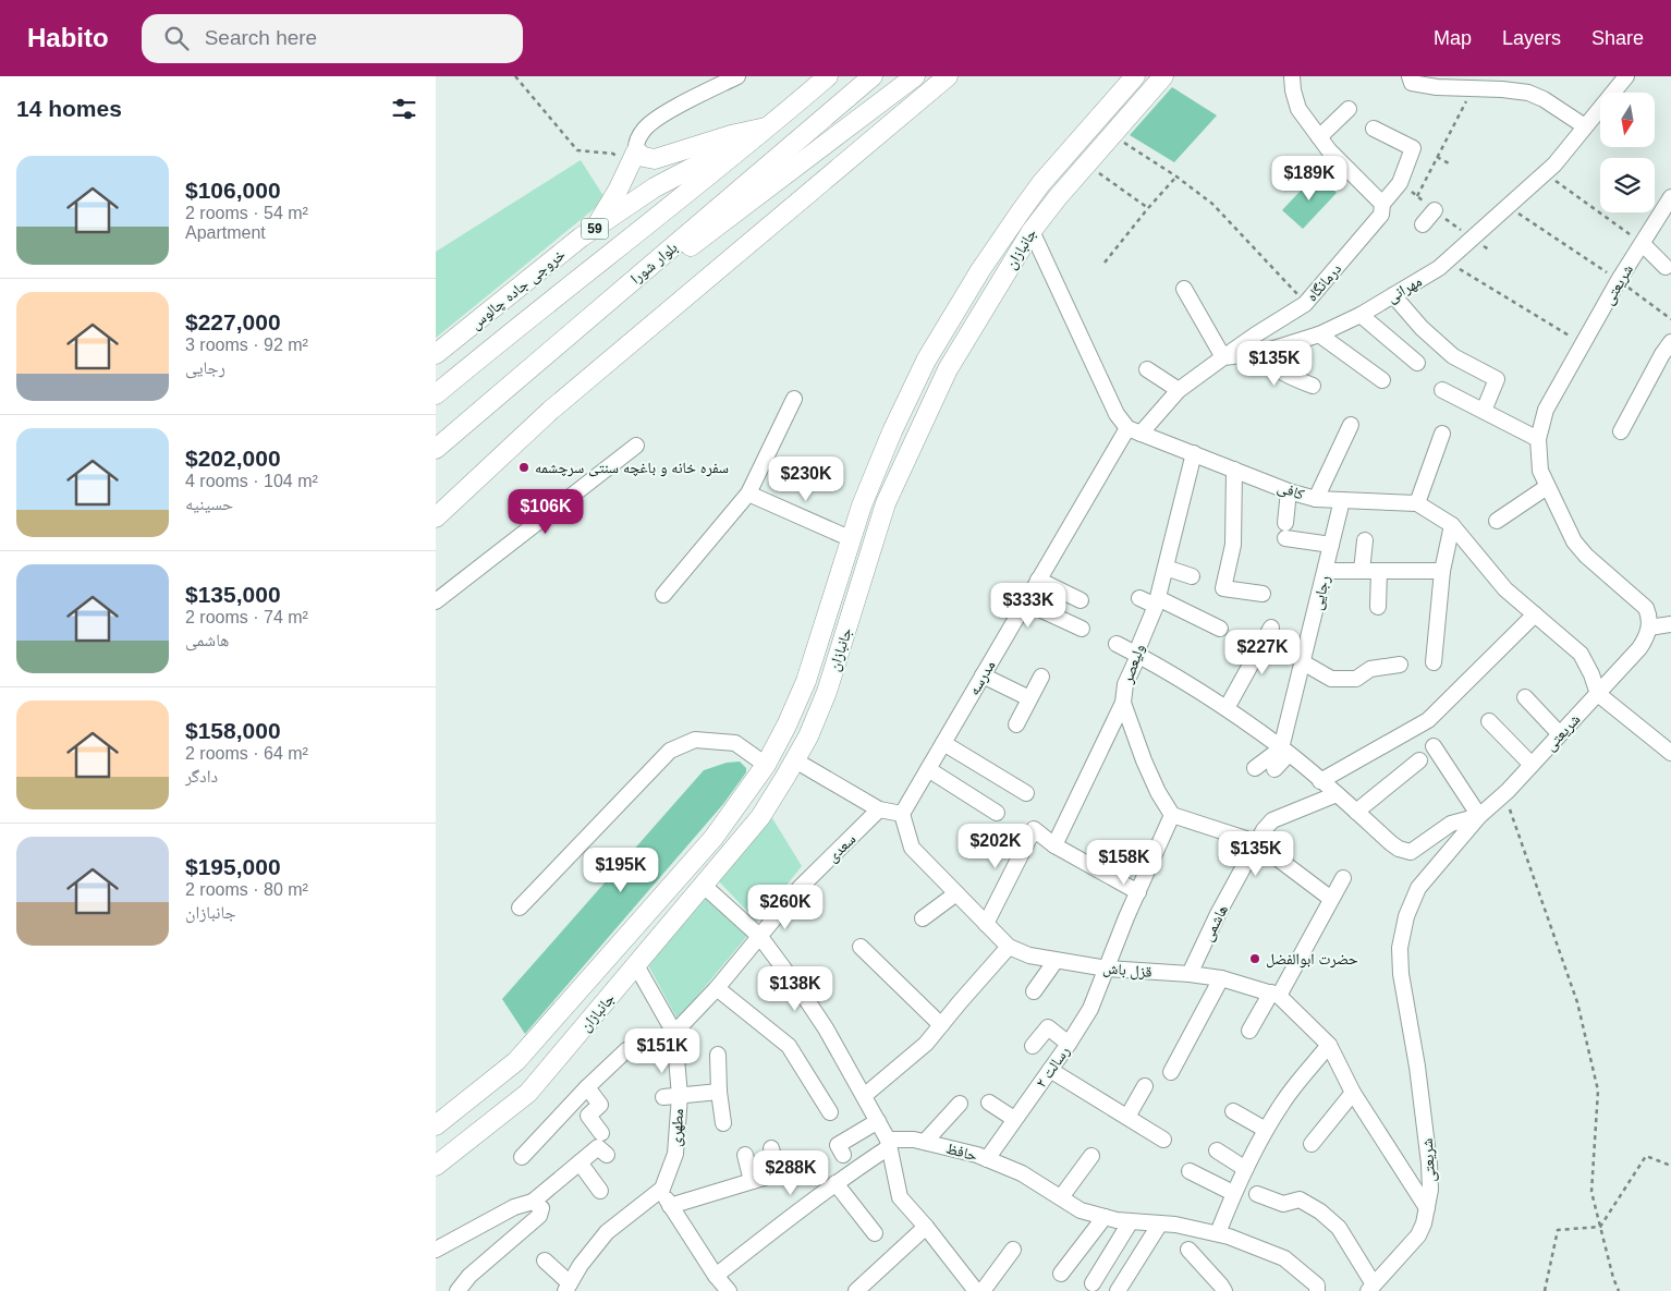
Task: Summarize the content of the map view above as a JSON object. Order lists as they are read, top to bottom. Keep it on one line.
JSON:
{"streets":{"main road":["59","جانبازان","بلوار شورا","خروجی جاده چالوس"],"street":["درمانگاه","شریعتی","مهرانی","کافی","رجایی","ولیعصر","مدرسه","سعدی","هاشمی","قزل باش","رسالت ۲","مطهری","حافظ"]},"crossings":[["جانبازان","مطهری"],["درمانگاه","مهرانی"],["شریعتی","کافی"],["شریعتی","قزل باش"],["مهرانی","کافی"],["مهرانی","مدرسه"],["کافی","رجایی"],["کافی","ولیعصر"],["کافی","مدرسه"],["ولیعصر","رسالت ۲"],["مدرسه","قزل باش"],["سعدی","مطهری"],["هاشمی","قزل باش"],["قزل باش","رسالت ۲"],["رسالت ۲","حافظ"]],"places":["سفره خانه و باغچه سنتی سرچشمه","حضرت ابوالفضل"],"north":"bottom","page":{"header":"Habito","search":"Search here","nav":["Map","Layers","Share"],"heading":"14 homes","list":[{"name":"$106,000","note":"2 rooms · 54 m² · Apartment"},{"name":"$227,000","note":"3 rooms · 92 m² · رجایی"},{"name":"$202,000","note":"4 rooms · 104 m² · حسینیه"},{"name":"$135,000","note":"2 rooms · 74 m² · هاشمی"},{"name":"$158,000","note":"2 rooms · 64 m² · دادگر"},{"name":"$195,000","note":"2 rooms · 80 m² · جانبازان"}],"price":["$189K","$135K","$230K","$106K","$333K","$227K","$202K","$135K","$158K","$195K","$260K","$138K","$151K","$288K"]}}
